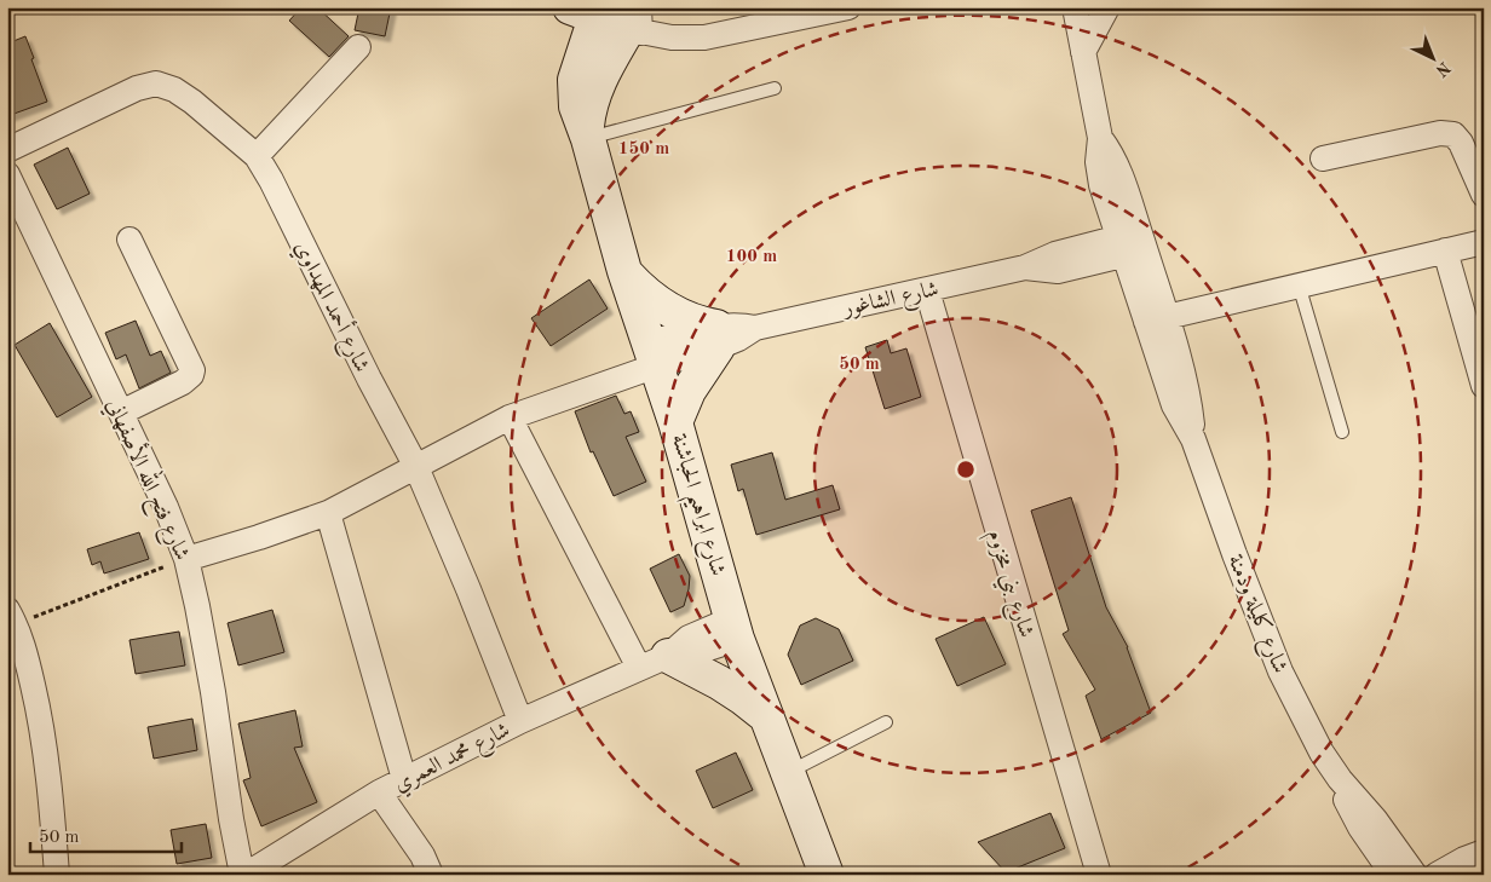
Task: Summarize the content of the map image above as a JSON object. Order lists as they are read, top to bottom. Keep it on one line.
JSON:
{"streets":{"street":["شارع الشاغور","شارع أحمد المهداوي","شارع فتح الله الأصفهاني","شارع ابراهيم الحباشنة","شارع بني مخزوم","شارع كليلة ودمنة","شارع محمد العمري"]},"crossings":[["شارع الشاغور","شارع أحمد المهداوي"],["شارع الشاغور","شارع فتح الله الأصفهاني"],["شارع الشاغور","شارع ابراهيم الحباشنة"],["شارع الشاغور","شارع بني مخزوم"],["شارع الشاغور","شارع كليلة ودمنة"],["شارع أحمد المهداوي","شارع محمد العمري"],["شارع فتح الله الأصفهاني","شارع محمد العمري"],["شارع ابراهيم الحباشنة","شارع محمد العمري"]],"scale_bar":"50 m","north":"bottom right","rings":["150 m","100 m","50 m"]}
